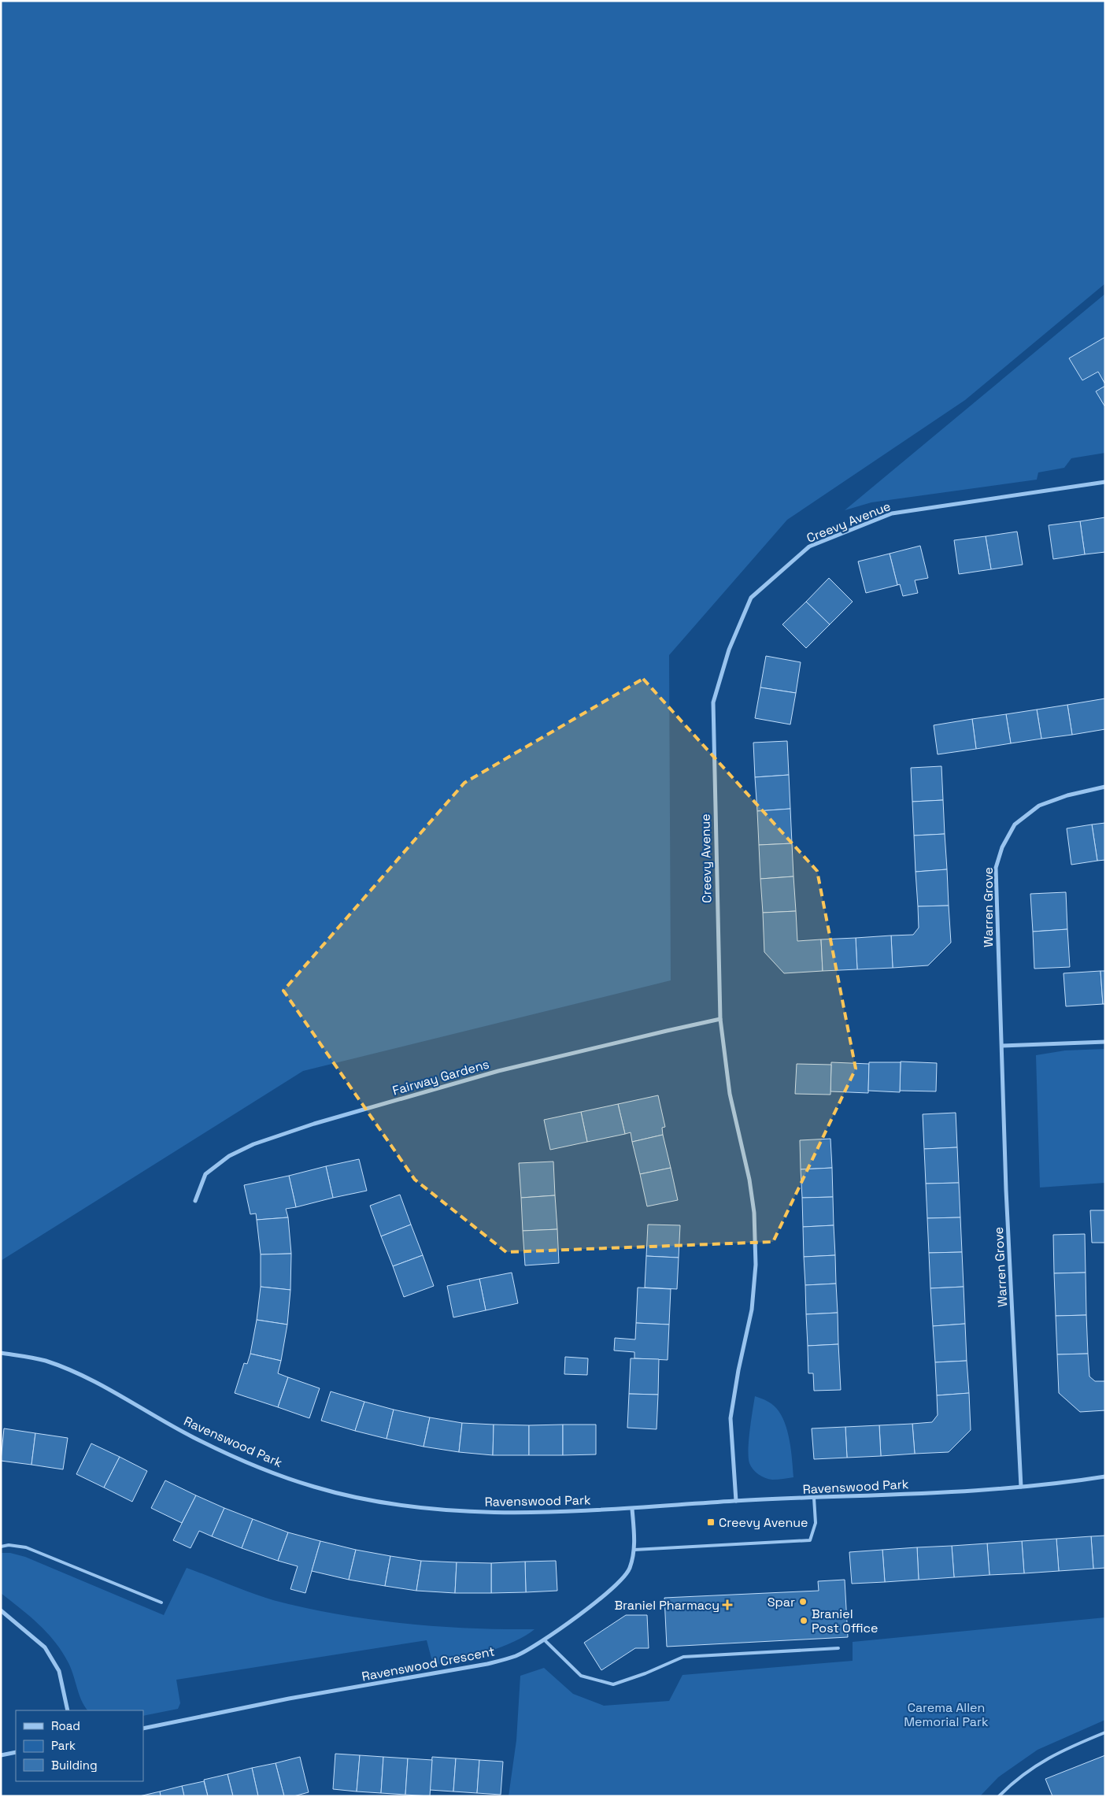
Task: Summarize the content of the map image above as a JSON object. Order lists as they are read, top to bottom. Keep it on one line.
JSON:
{"streets":{"street":["Creevy Avenue","Warren Grove","Fairway Gardens","Ravenswood Park","Ravenswood Crescent"]},"crossings":[["Creevy Avenue","Fairway Gardens"],["Creevy Avenue","Ravenswood Park"],["Warren Grove","Ravenswood Park"],["Ravenswood Park","Ravenswood Crescent"]],"parks":["Carema Allen Memorial Park"],"places":{"transit":["Creevy Avenue"],"other":["Spar","Braniel Post Office"],"health":["Braniel Pharmacy"]},"legend":["Road","Park","Building"]}
